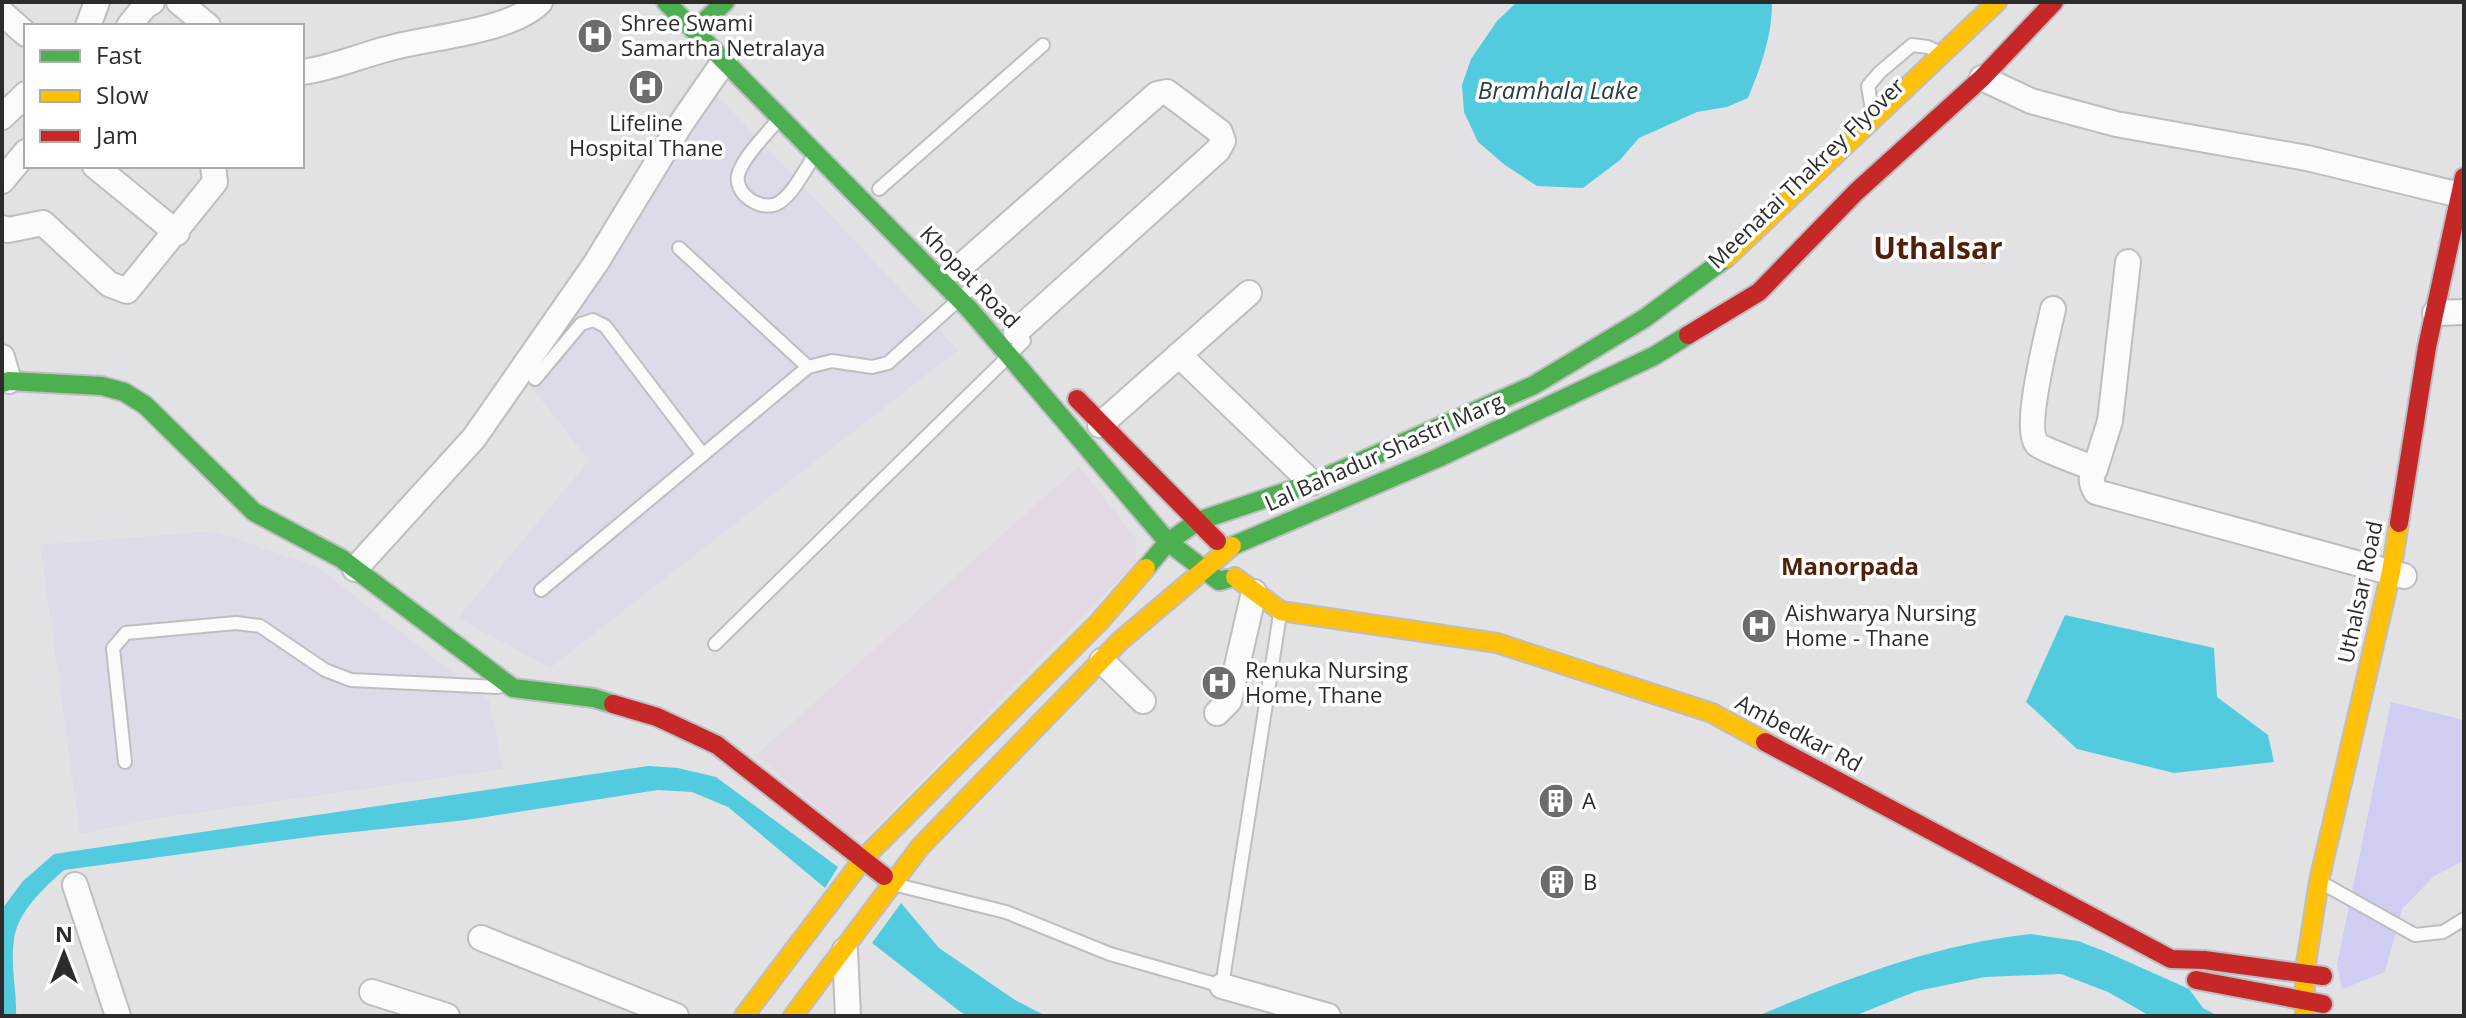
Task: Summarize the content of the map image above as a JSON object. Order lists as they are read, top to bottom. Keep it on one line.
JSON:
{"streets":{"main road":["Meenatai Thakrey Flyover","Khopat Road","Lal Bahadur Shastri Marg","Uthalsar Road","Ambedkar Rd"]},"crossings":[["Khopat Road","Lal Bahadur Shastri Marg"],["Khopat Road","Ambedkar Rd"],["Uthalsar Road","Ambedkar Rd"]],"districts":["Uthalsar","Manorpada"],"water":["Bramhala Lake"],"places":{"hospital":["Shree Swami Samartha Netralaya","Lifeline Hospital Thane","Aishwarya Nursing Home - Thane","Renuka Nursing Home, Thane"],"building":["A","B"]},"legend":["Fast","Slow","Jam"],"north":"top"}
